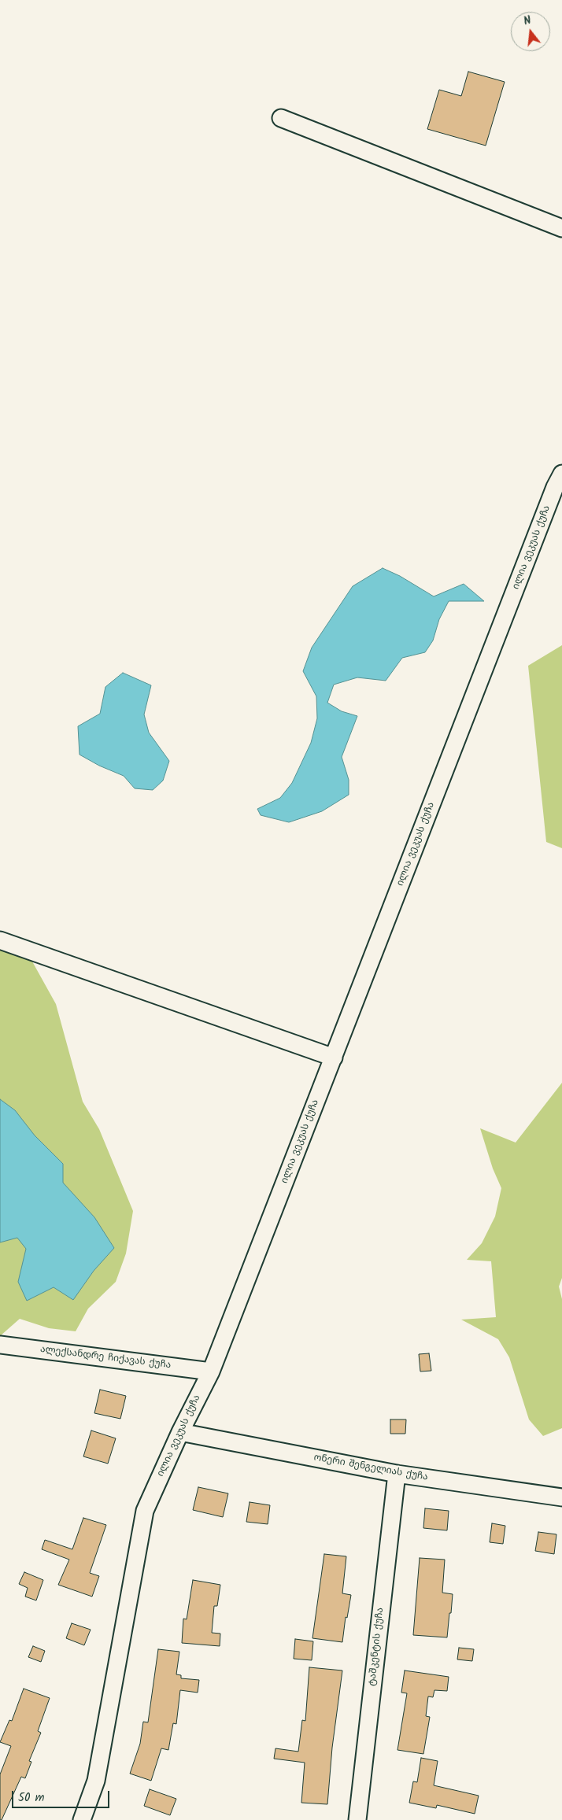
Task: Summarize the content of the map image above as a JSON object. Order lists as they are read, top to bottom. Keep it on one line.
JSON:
{"streets":{"street":["ილია ვეკუას ქუჩა","ალექსანდრე ჩიქავას ქუჩა","ონერი შენგელიას ქუჩა","ტაშკენტის ქუჩა"]},"crossings":[["ილია ვეკუას ქუჩა","ალექსანდრე ჩიქავას ქუჩა"],["ილია ვეკუას ქუჩა","ონერი შენგელიას ქუჩა"],["ონერი შენგელიას ქუჩა","ტაშკენტის ქუჩა"]],"scale_bar":"50 m","north":"top"}
